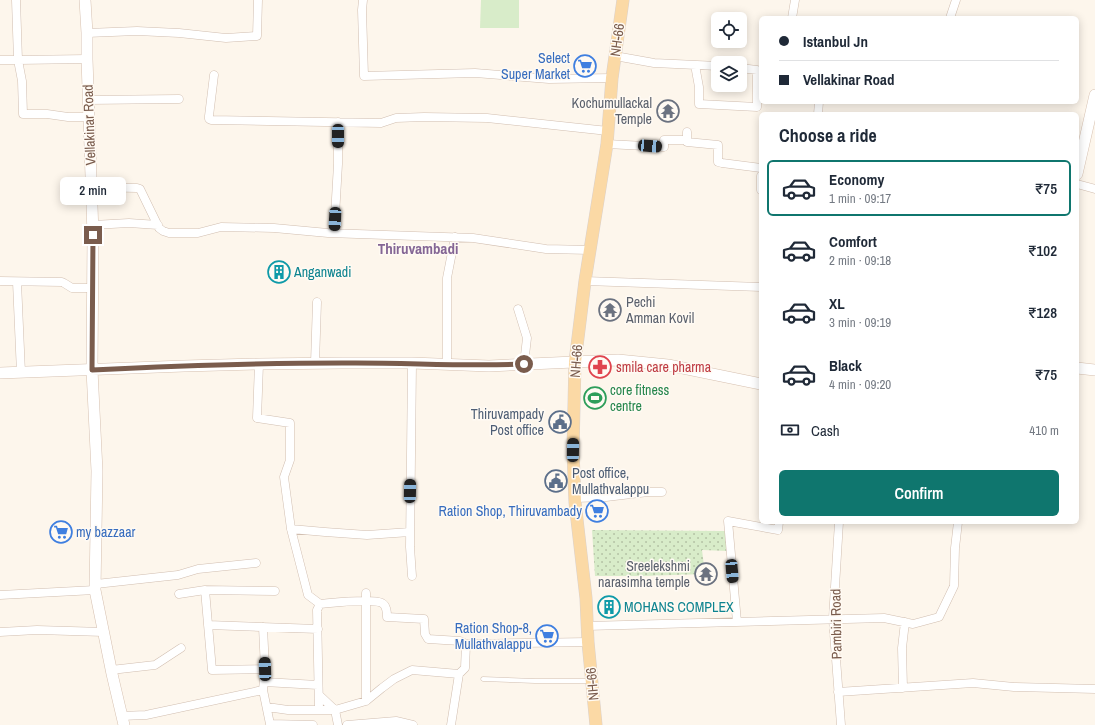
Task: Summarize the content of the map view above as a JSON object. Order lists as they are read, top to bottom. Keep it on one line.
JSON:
{"streets":{"main road":["NH-66","Vellakinar Road"],"street":["Pambiri Road"]},"districts":["Thiruvambadi"],"places":{"supermarket":["Select Super Market","Ration Shop, Thiruvambady","my bazzaar","Ration Shop-8, Mullathvalappu"],"temple":["Kochumullackal Temple","Pechi Amman Kovil","Sreelekshmi narasimha temple"],"building":["Anganwadi","MOHANS COMPLEX"],"pharmacy":["smila care pharma"],"sports":["core fitness centre"],"public building":["Thiruvampady Post office","Post office, Mullathvalappu"]},"page":{"banner":["Istanbul Jn","Vellakinar Road"],"heading":"Choose a ride","list":[{"name":"Economy","note":"1 min · 09:17","value":"₹75"},{"name":"Comfort","note":"2 min · 09:18","value":"₹102"},{"name":"XL","note":"3 min · 09:19","value":"₹128"},{"name":"Black","note":"4 min · 09:20","value":"₹75"}],"bubble":"2 min","pay":["Cash","410 m"],"buttons":"Confirm"}}
